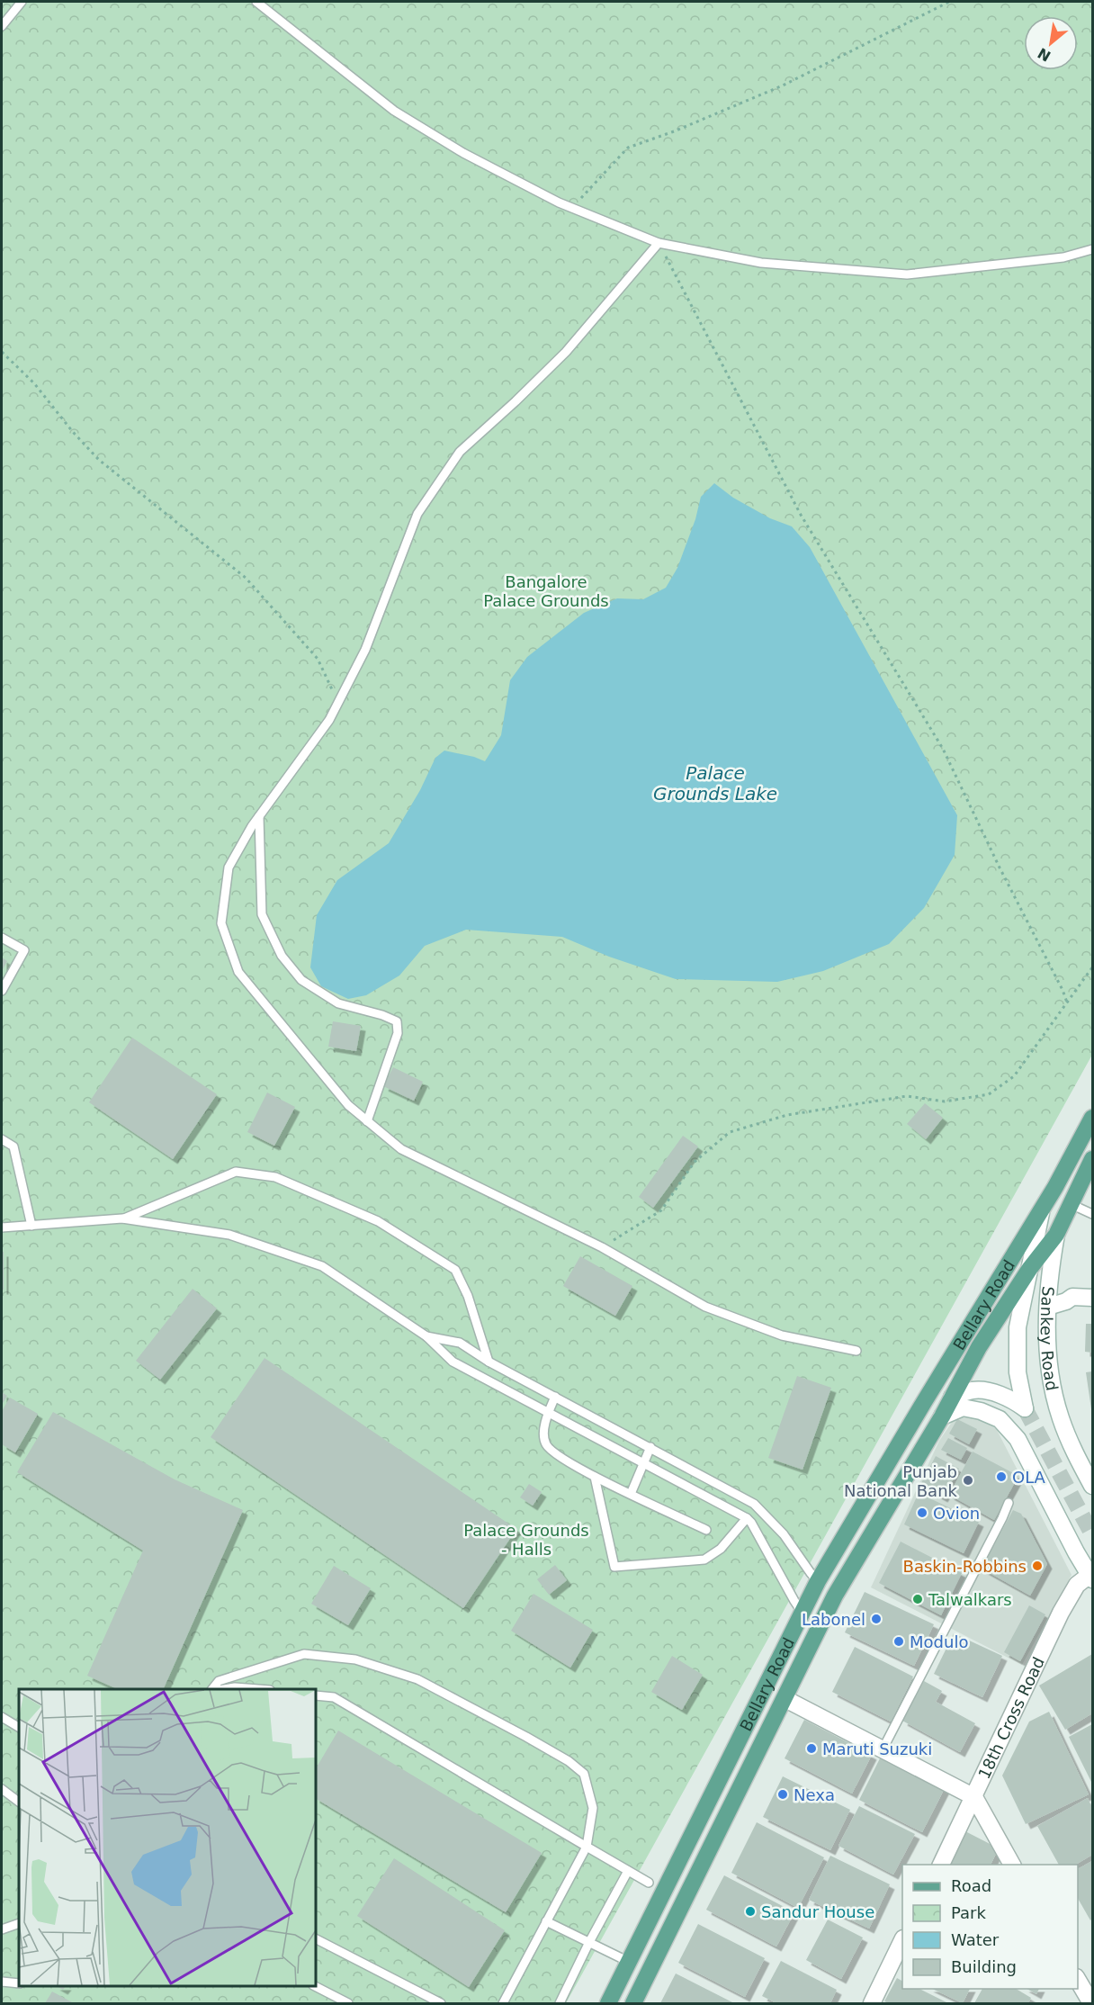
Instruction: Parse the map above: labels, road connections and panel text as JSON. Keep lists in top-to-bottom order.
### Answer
{
  "streets": {
    "main road": ["Bellary Road", "Sankey Road", "18th Cross Road"]
  },
  "crossings": [
    ["Bellary Road", "Sankey Road"]
  ],
  "water": ["Palace Grounds Lake"],
  "parks": ["Bangalore Palace Grounds", "Palace Grounds - Halls"],
  "places": [
    "OLA",
    "Punjab National Bank",
    "Ovion",
    "Baskin-Robbins",
    "Talwalkars",
    "Labonel",
    "Modulo",
    "Maruti Suzuki",
    "Nexa",
    "Sandur House"
  ],
  "legend": [
    "Road",
    "Park",
    "Water",
    "Building"
  ],
  "north": "bottom left"
}
